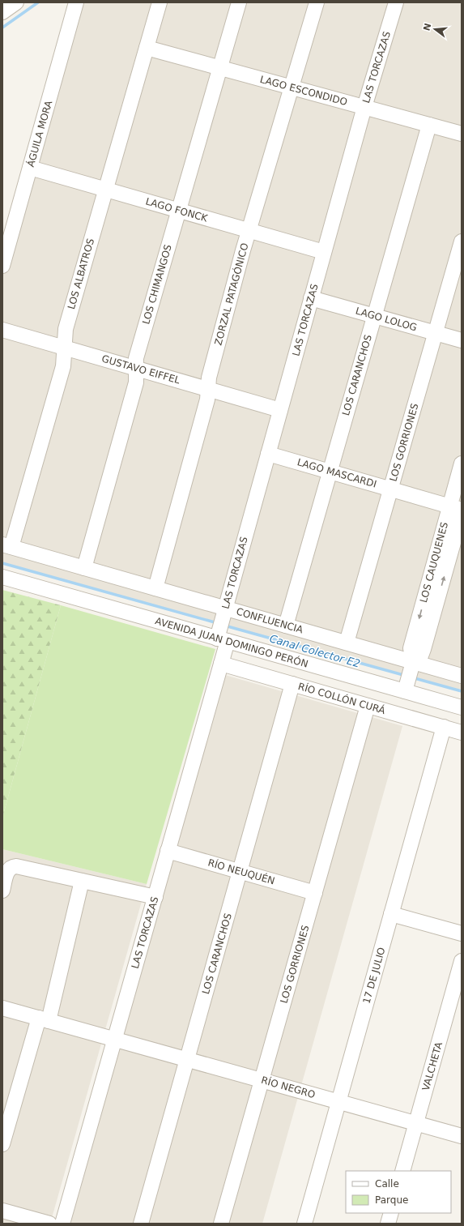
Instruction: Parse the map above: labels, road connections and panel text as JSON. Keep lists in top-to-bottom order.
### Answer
{
  "streets": {
    "street": [
      "LAS TORCAZAS",
      "LAGO ESCONDIDO",
      "ÁGUILA MORA",
      "LAGO FONCK",
      "LOS ALBATROS",
      "LOS CHIMANGOS",
      "ZORZAL PATAGÓNICO",
      "LAGO LOLOG",
      "GUSTAVO EIFFEL",
      "LOS CARANCHOS",
      "LOS GORRIONES",
      "LAGO MASCARDI",
      "LOS CAUQUENES",
      "CONFLUENCIA",
      "AVENIDA JUAN DOMINGO PERÓN",
      "RÍO COLLÓN CURÁ",
      "RÍO NEUQUÉN",
      "17 DE JULIO",
      "VALCHETA",
      "RÍO NEGRO"
    ]
  },
  "crossings": [
    ["LAS TORCAZAS", "LAGO ESCONDIDO"],
    ["LAS TORCAZAS", "LAGO FONCK"],
    ["LAS TORCAZAS", "LAGO LOLOG"],
    ["LAS TORCAZAS", "GUSTAVO EIFFEL"],
    ["LAS TORCAZAS", "LAGO MASCARDI"],
    ["LAS TORCAZAS", "CONFLUENCIA"],
    ["LAS TORCAZAS", "AVENIDA JUAN DOMINGO PERÓN"],
    ["LAS TORCAZAS", "RÍO COLLÓN CURÁ"],
    ["LAS TORCAZAS", "RÍO NEUQUÉN"],
    ["LAS TORCAZAS", "RÍO NEGRO"],
    ["LAGO ESCONDIDO", "LOS ALBATROS"],
    ["LAGO ESCONDIDO", "LOS CHIMANGOS"],
    ["LAGO ESCONDIDO", "ZORZAL PATAGÓNICO"],
    ["LAGO ESCONDIDO", "LOS CARANCHOS"],
    ["ÁGUILA MORA", "LAGO FONCK"],
    ["LAGO FONCK", "LOS ALBATROS"],
    ["LAGO FONCK", "LOS CHIMANGOS"],
    ["LAGO FONCK", "ZORZAL PATAGÓNICO"],
    ["LOS ALBATROS", "GUSTAVO EIFFEL"],
    ["LOS ALBATROS", "CONFLUENCIA"],
    ["LOS CHIMANGOS", "GUSTAVO EIFFEL"],
    ["LOS CHIMANGOS", "CONFLUENCIA"],
    ["ZORZAL PATAGÓNICO", "GUSTAVO EIFFEL"],
    ["ZORZAL PATAGÓNICO", "CONFLUENCIA"],
    ["LAGO LOLOG", "LOS CARANCHOS"],
    ["LAGO LOLOG", "LOS GORRIONES"],
    ["LOS CARANCHOS", "LAGO MASCARDI"],
    ["LOS CARANCHOS", "CONFLUENCIA"],
    ["LOS CARANCHOS", "RÍO COLLÓN CURÁ"],
    ["LOS CARANCHOS", "RÍO NEUQUÉN"],
    ["LOS CARANCHOS", "RÍO NEGRO"],
    ["LOS GORRIONES", "LAGO MASCARDI"],
    ["LOS GORRIONES", "CONFLUENCIA"],
    ["LOS GORRIONES", "RÍO COLLÓN CURÁ"],
    ["LOS GORRIONES", "RÍO NEUQUÉN"],
    ["LOS GORRIONES", "RÍO NEGRO"],
    ["LAGO MASCARDI", "LOS CAUQUENES"],
    ["LOS CAUQUENES", "CONFLUENCIA"],
    ["LOS CAUQUENES", "AVENIDA JUAN DOMINGO PERÓN"],
    ["RÍO COLLÓN CURÁ", "17 DE JULIO"],
    ["17 DE JULIO", "RÍO NEGRO"],
    ["VALCHETA", "RÍO NEGRO"]
  ],
  "water": ["Canal Colector E2"],
  "legend": ["Calle", "Parque"],
  "north": "left"
}
